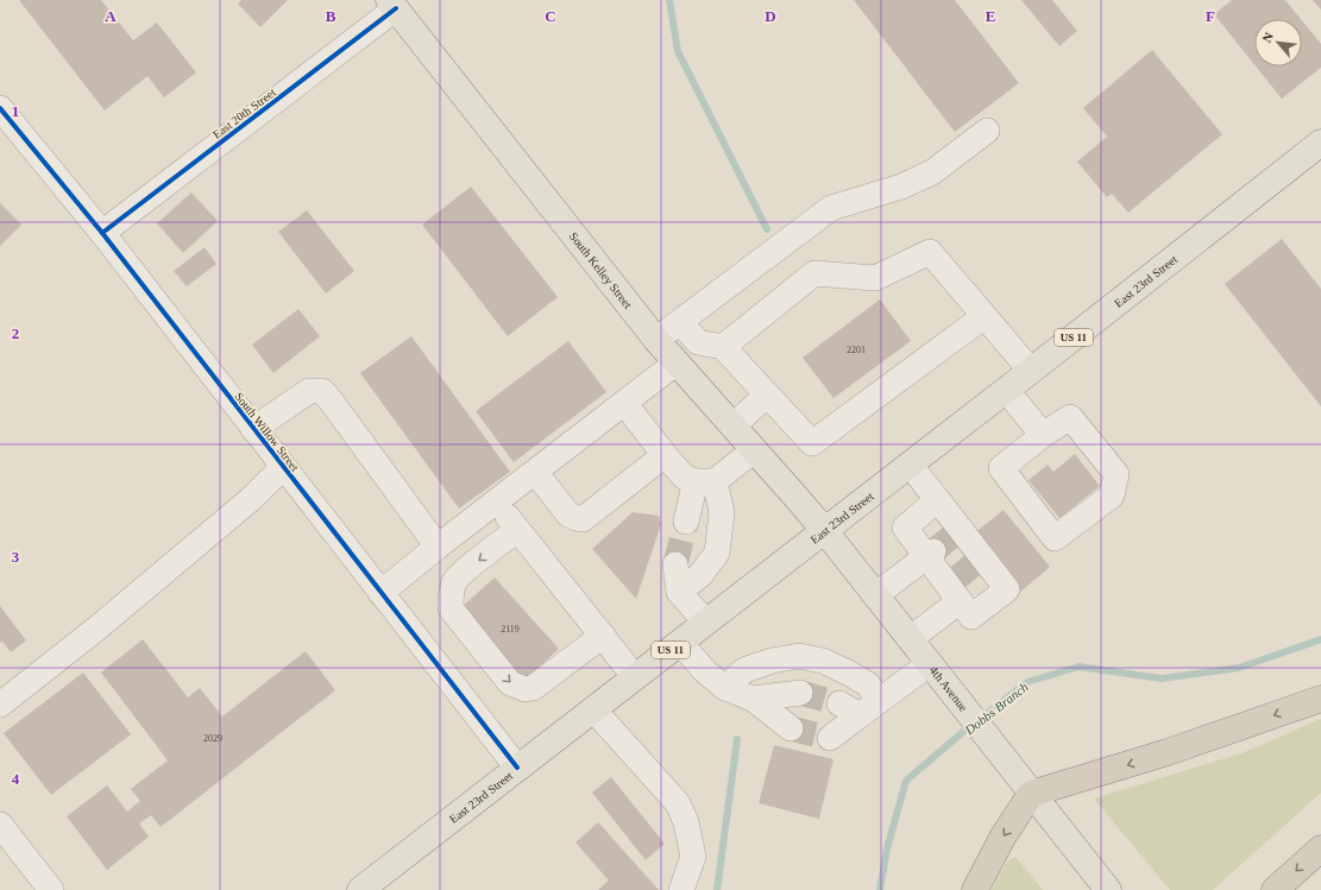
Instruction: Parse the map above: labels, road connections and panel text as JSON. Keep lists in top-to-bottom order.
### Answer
{
  "streets": {
    "main road": [
      "South Kelley Street",
      "East 23rd Street",
      "US 11",
      "4th Avenue"
    ],
    "street": ["East 20th Street", "South Willow Street"]
  },
  "crossings": [
    ["East 20th Street", "South Kelley Street"],
    ["East 20th Street", "South Willow Street"],
    ["South Kelley Street", "East 23rd Street"],
    ["South Kelley Street", "4th Avenue"],
    ["East 23rd Street", "South Willow Street"],
    ["East 23rd Street", "4th Avenue"]
  ],
  "water": ["Dobbs Branch"],
  "house_numbers": ["2201", "2119", "2029"],
  "north": "top left",
  "grid": {
    "columns": [
      "A",
      "B",
      "C",
      "D",
      "E",
      "F"
    ],
    "rows": [
      "1",
      "2",
      "3",
      "4"
    ]
  }
}
